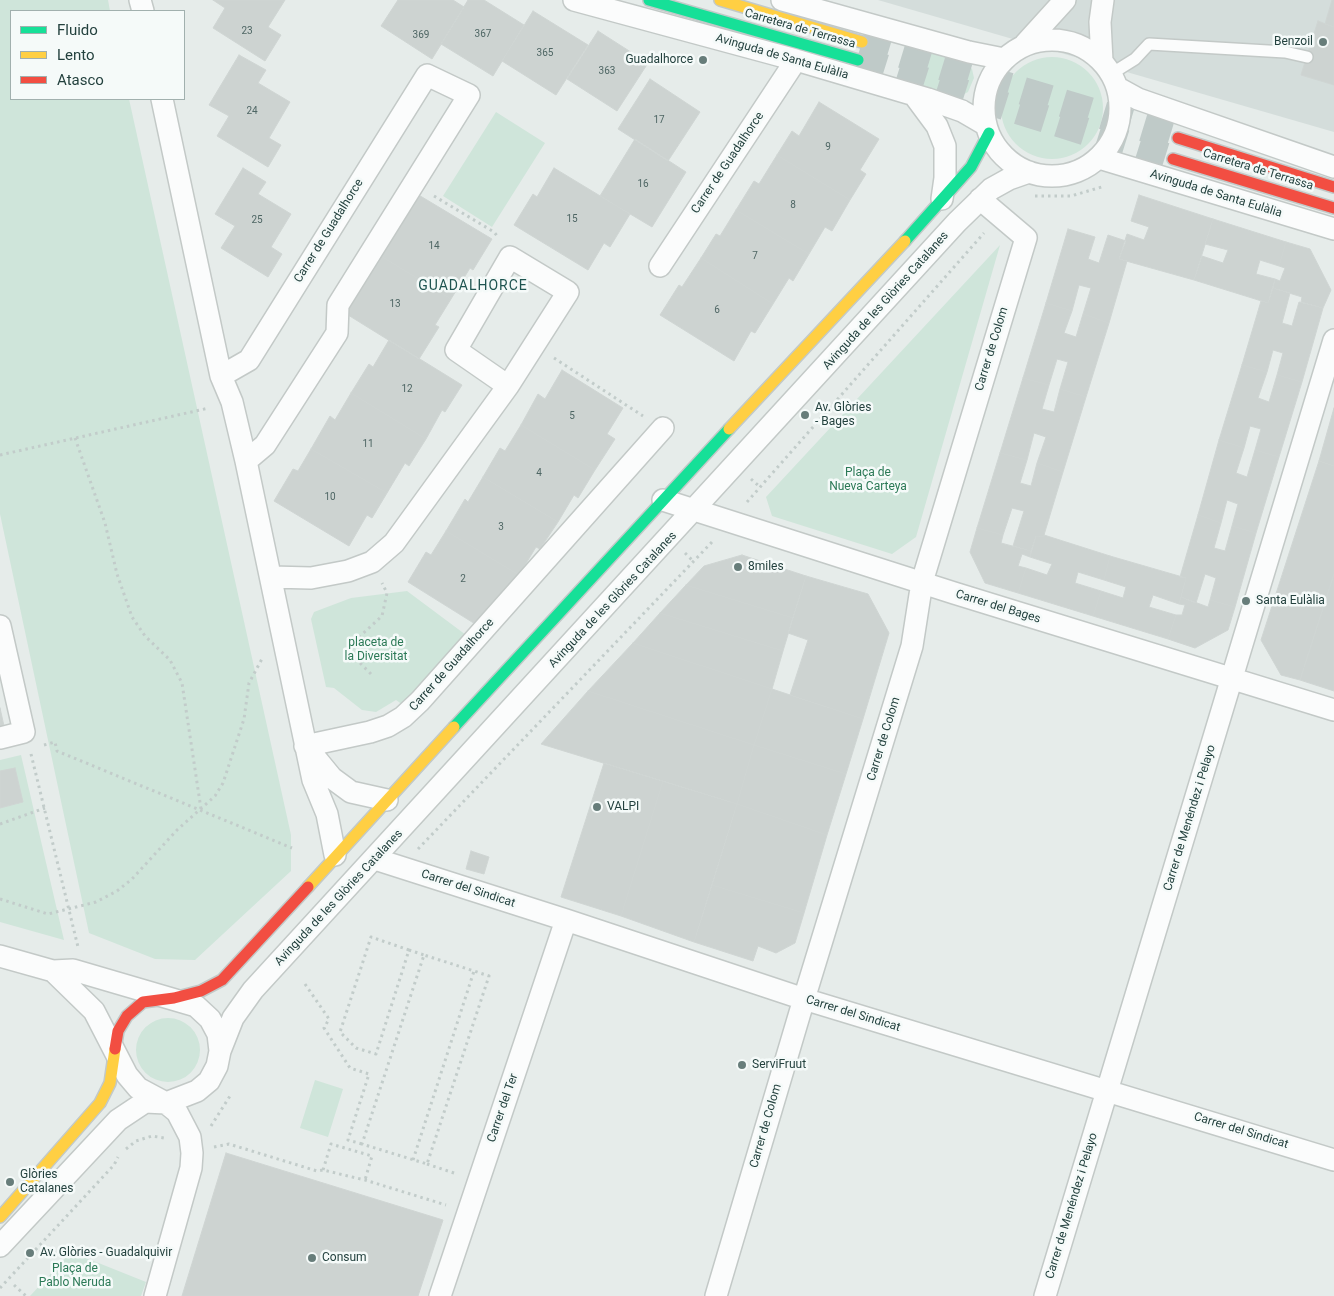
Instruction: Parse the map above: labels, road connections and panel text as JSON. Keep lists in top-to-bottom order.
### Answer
{
  "streets": {
    "street": [
      "Carretera de Terrassa",
      "Avinguda de Santa Eulàlia",
      "Carrer de Guadalhorce",
      "Avinguda de les Glòries Catalanes",
      "Carrer de Colom",
      "Carrer del Bages",
      "Carrer de Menéndez i Pelayo",
      "Carrer del Sindicat",
      "Carrer del Ter"
    ]
  },
  "crossings": [
    ["Avinguda de Santa Eulàlia", "Carrer de Guadalhorce"],
    ["Avinguda de Santa Eulàlia", "Avinguda de les Glòries Catalanes"],
    ["Avinguda de les Glòries Catalanes", "Carrer de Colom"],
    ["Avinguda de les Glòries Catalanes", "Carrer del Bages"],
    ["Avinguda de les Glòries Catalanes", "Carrer del Sindicat"],
    ["Carrer de Colom", "Carrer del Bages"],
    ["Carrer de Colom", "Carrer del Sindicat"],
    ["Carrer del Bages", "Carrer de Menéndez i Pelayo"],
    ["Carrer de Menéndez i Pelayo", "Carrer del Sindicat"],
    ["Carrer del Sindicat", "Carrer del Ter"]
  ],
  "districts": ["GUADALHORCE"],
  "parks": ["Plaça de Nueva Carteya", "placeta de la Diversitat", "Plaça de Pablo Neruda"],
  "places": [
    "Benzoil",
    "Guadalhorce",
    "Av. Glòries - Bages",
    "8miles",
    "Santa Eulàlia",
    "VALPI",
    "ServiFruut",
    "Glòries Catalanes",
    "Av. Glòries - Guadalquivir",
    "Consum"
  ],
  "house_numbers": [
    "23",
    "367",
    "369",
    "365",
    "363",
    "24",
    "17",
    "9",
    "16",
    "8",
    "15",
    "25",
    "14",
    "7",
    "13",
    "6",
    "12",
    "5",
    "11",
    "4",
    "10",
    "3",
    "2"
  ],
  "legend": ["Fluido", "Lento", "Atasco"]
}
